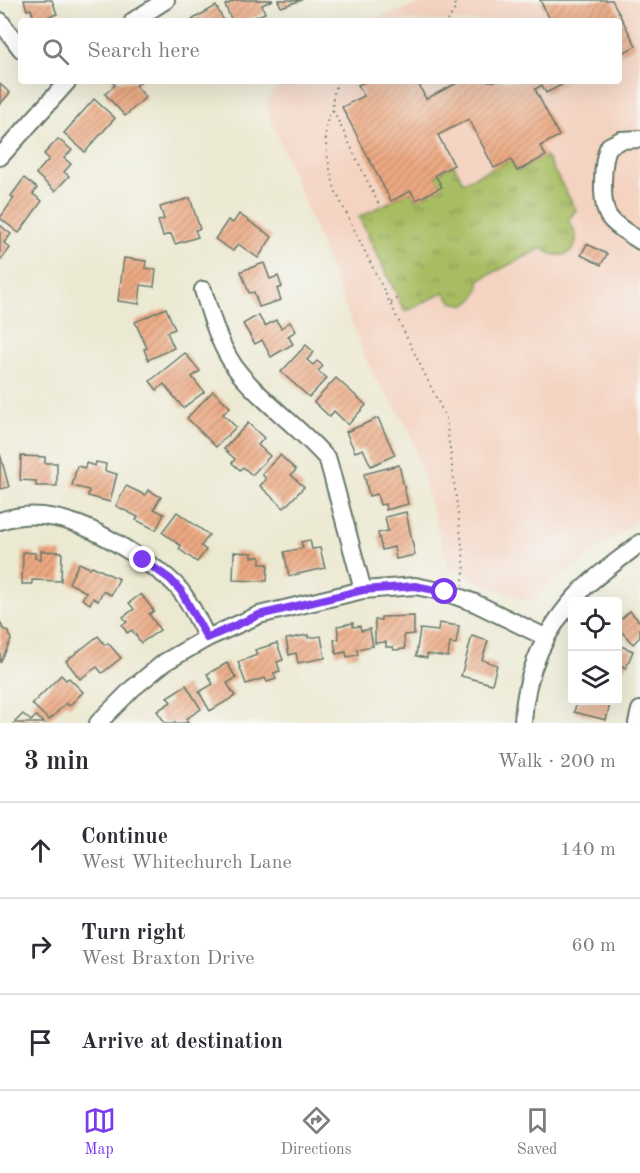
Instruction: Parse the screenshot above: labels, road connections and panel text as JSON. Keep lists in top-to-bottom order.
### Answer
{
  "page": {
    "search": "Search here",
    "heading": ["3 min", "Walk · 200 m"],
    "list": [
      ["Continue", "West Whitechurch Lane", "140 m"],
      ["Turn right", "West Braxton Drive", "60 m"],
      "Arrive at destination"
    ],
    "nav": ["Map", "Directions", "Saved"]
  }
}
